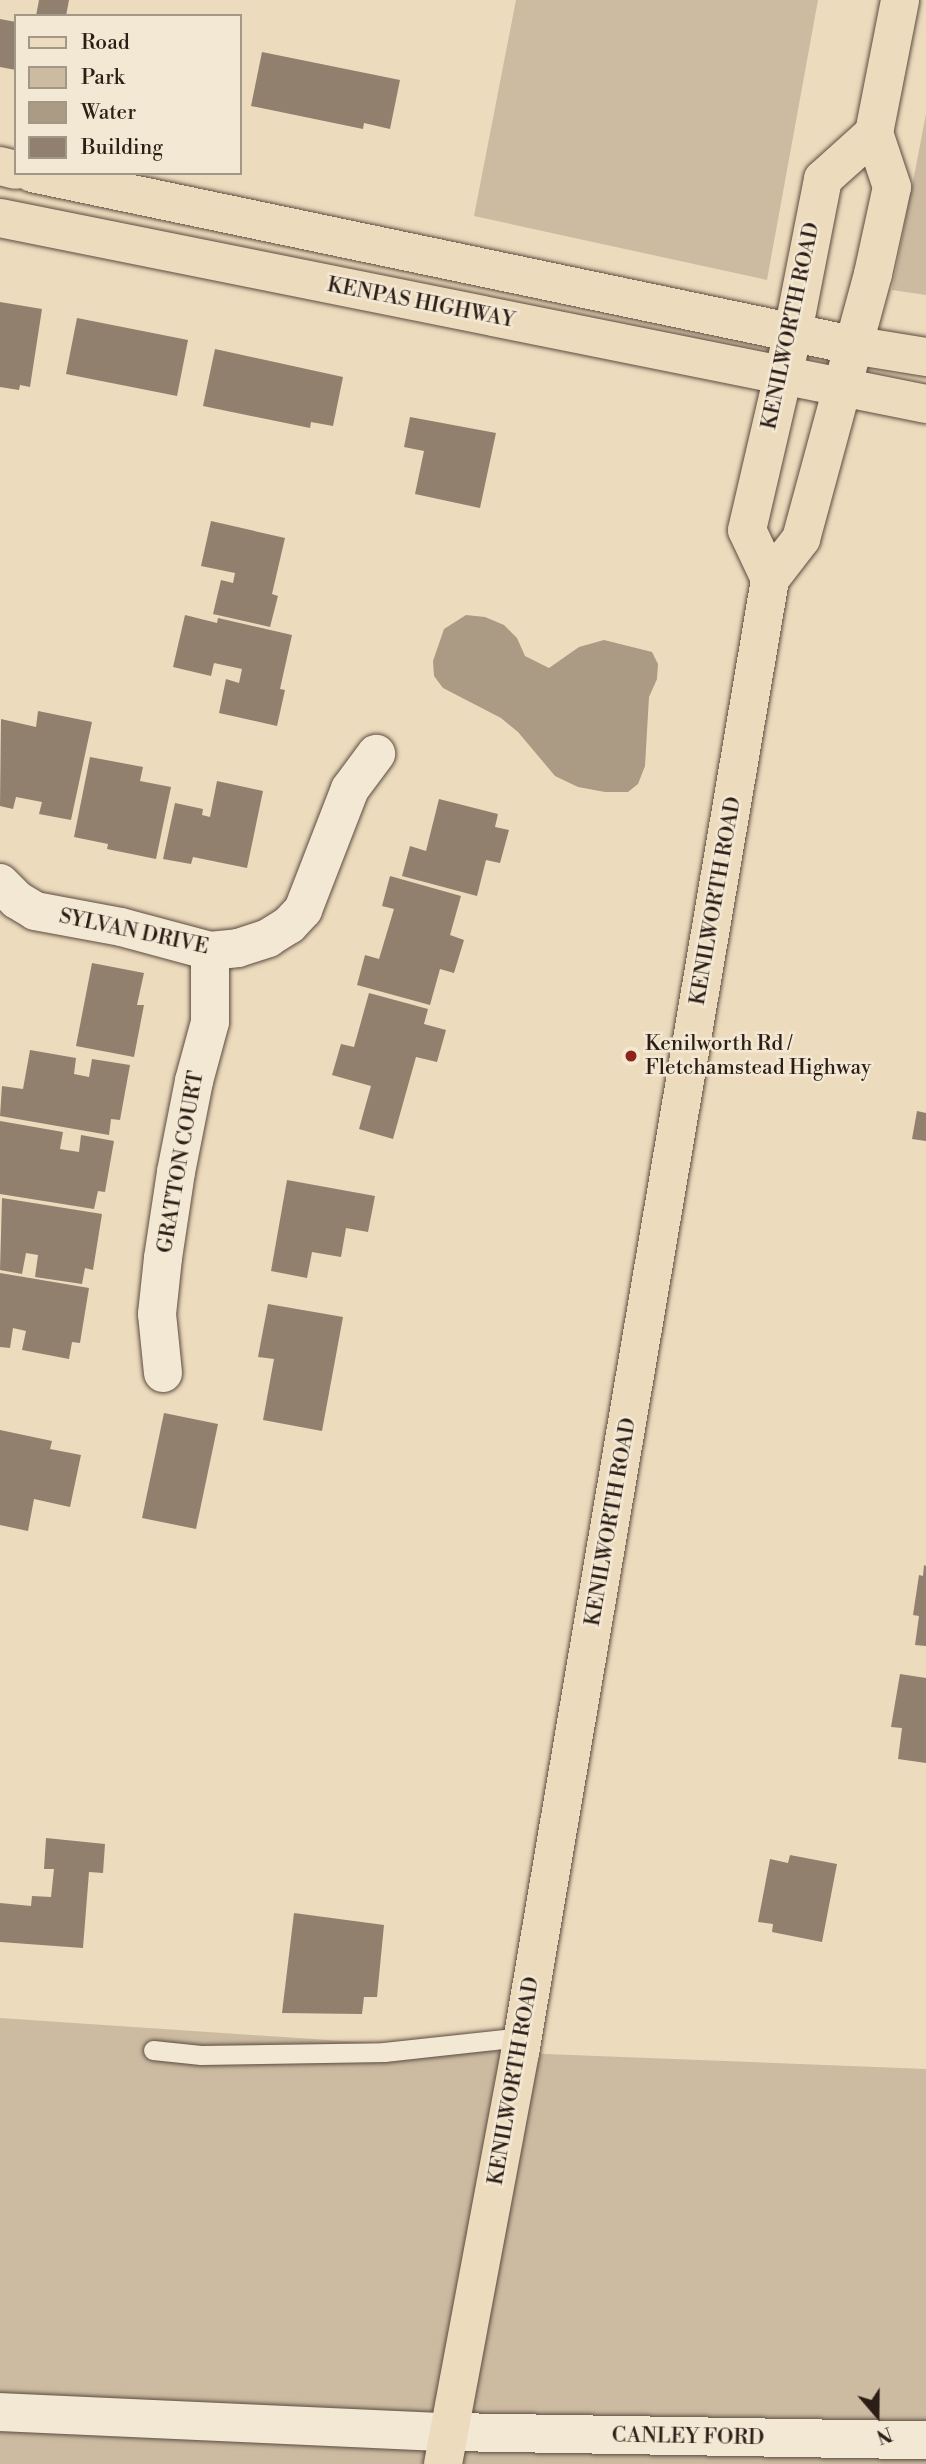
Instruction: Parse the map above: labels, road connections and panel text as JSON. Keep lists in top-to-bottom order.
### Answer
{
  "streets": {
    "main road": ["KENPAS HIGHWAY", "KENILWORTH ROAD"],
    "street": ["SYLVAN DRIVE", "GRATTON COURT", "CANLEY FORD"]
  },
  "crossings": [
    ["KENPAS HIGHWAY", "KENILWORTH ROAD"],
    ["KENILWORTH ROAD", "CANLEY FORD"],
    ["SYLVAN DRIVE", "GRATTON COURT"]
  ],
  "places": ["Kenilworth Rd / Fletchamstead Highway"],
  "legend": [
    "Road",
    "Park",
    "Water",
    "Building"
  ],
  "north": "bottom"
}
